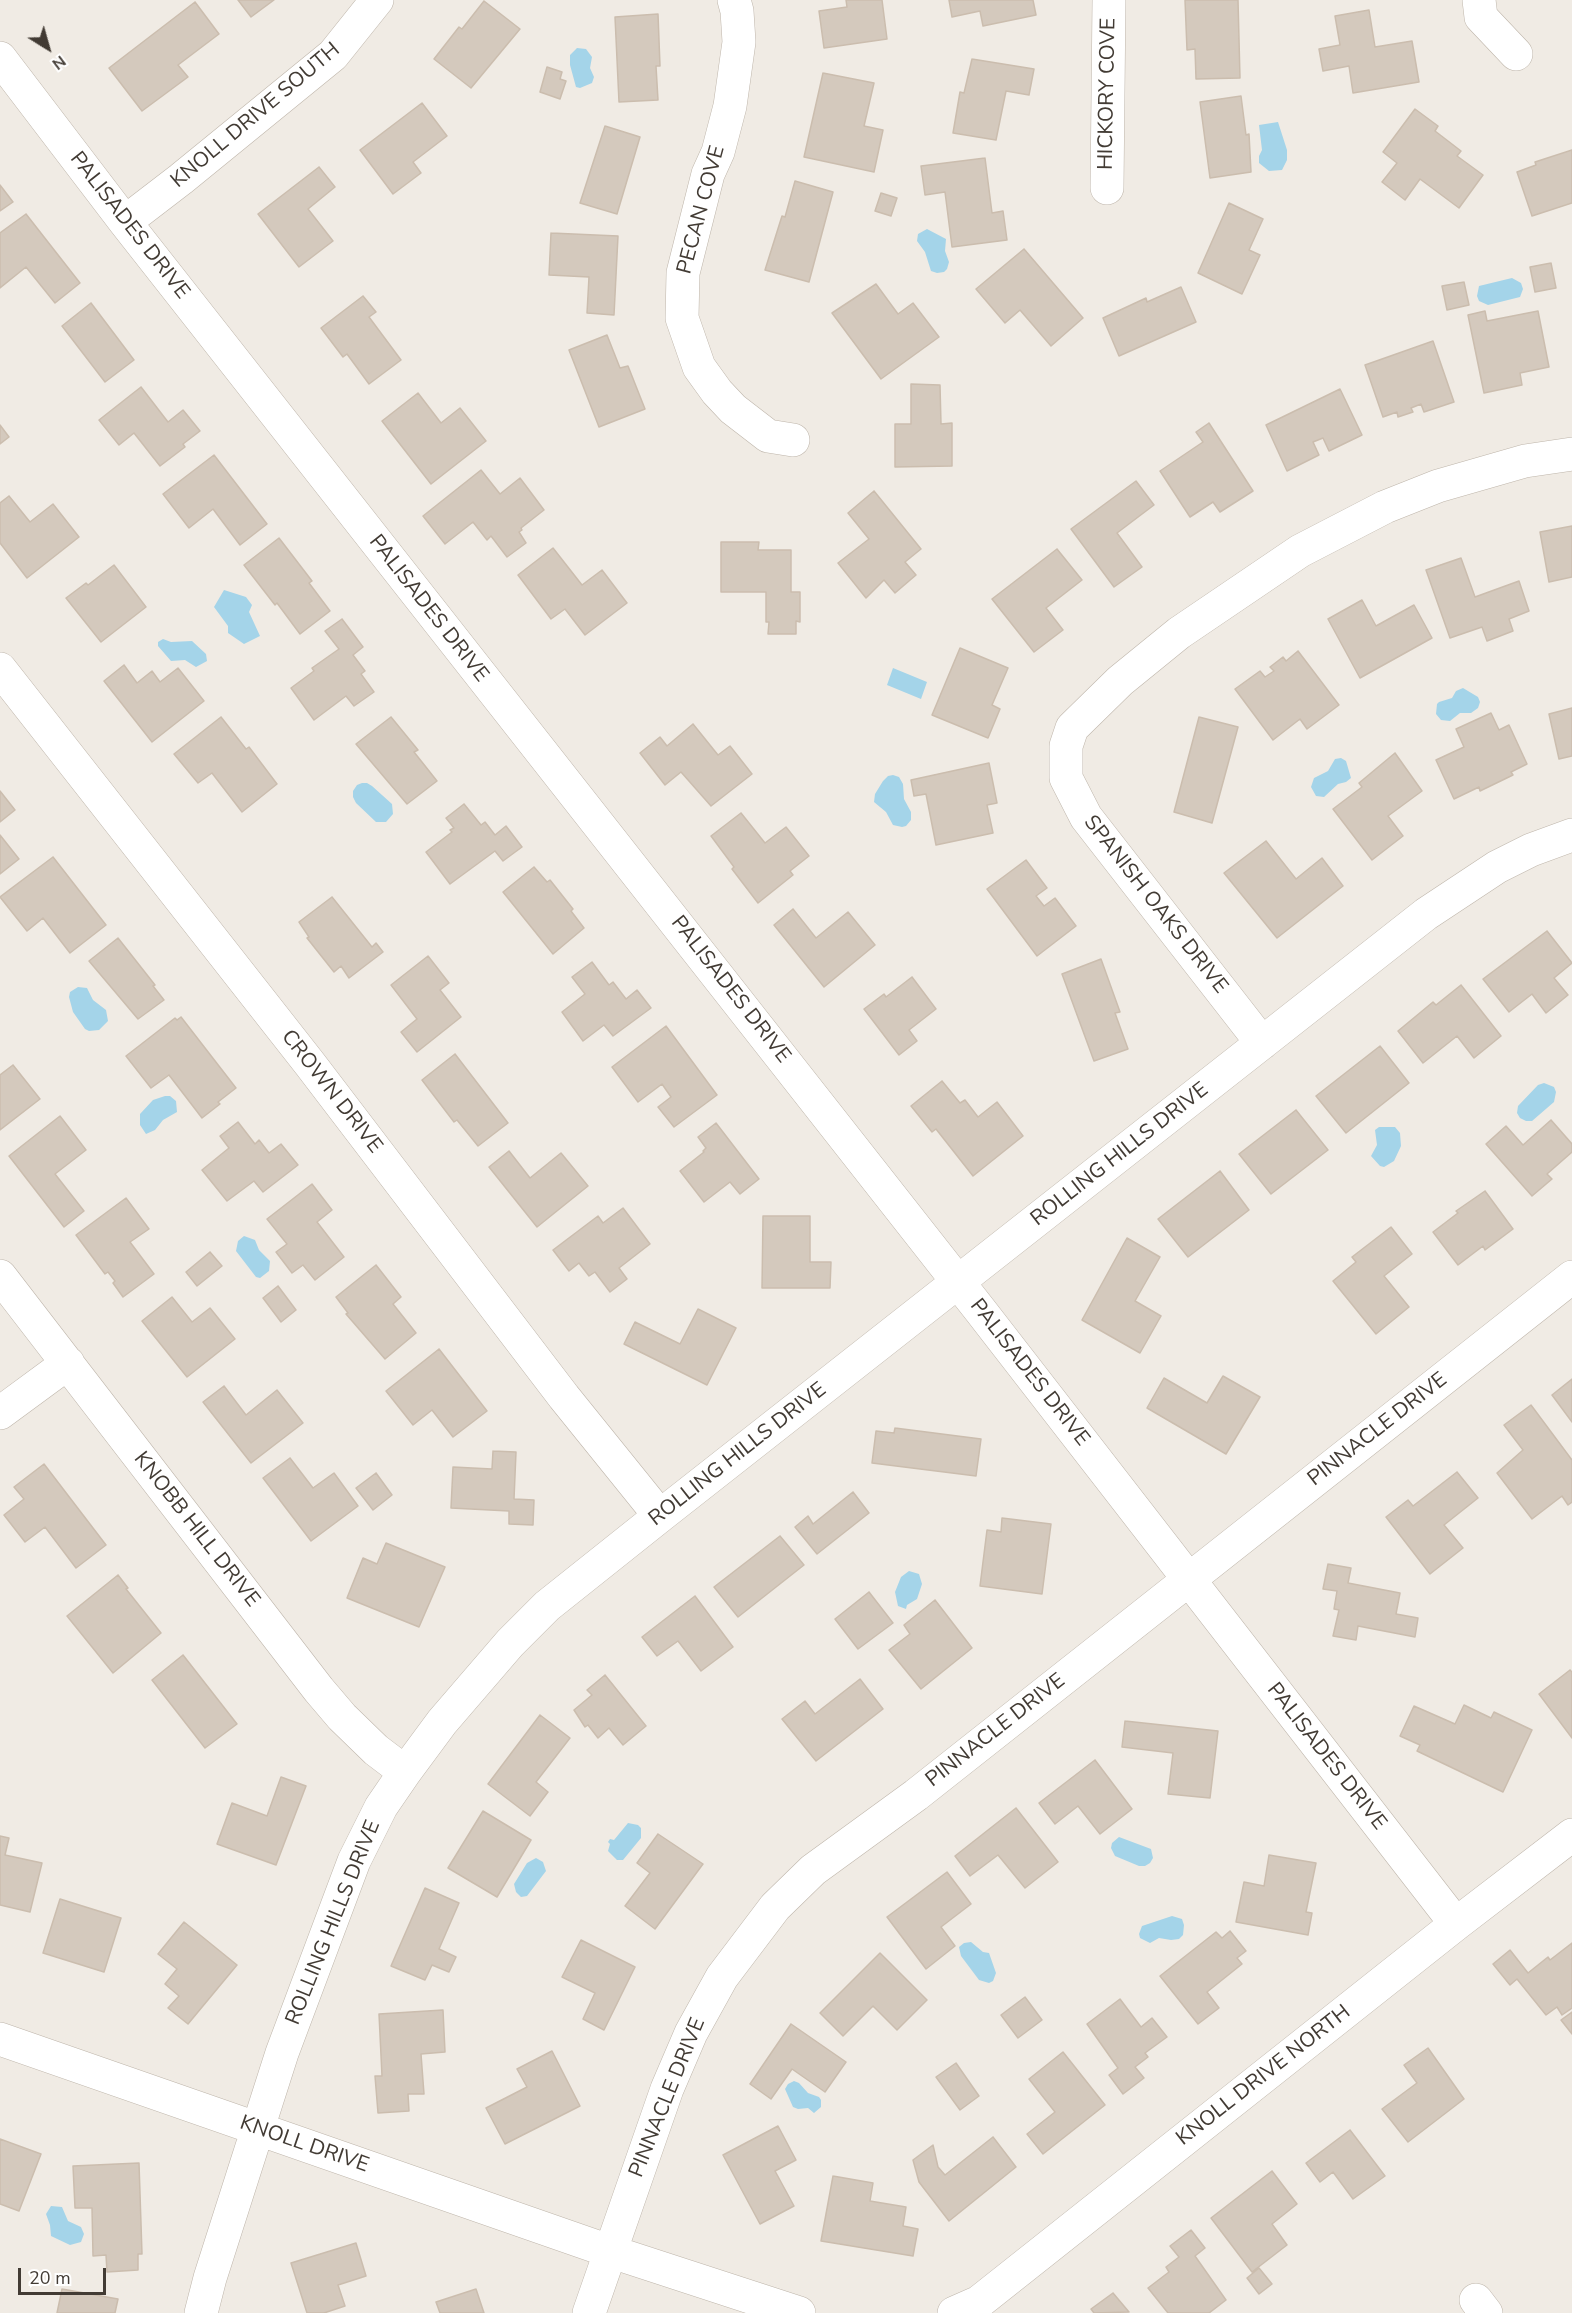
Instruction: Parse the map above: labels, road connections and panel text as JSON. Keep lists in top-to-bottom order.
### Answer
{
  "streets": {
    "street": [
      "HICKORY COVE",
      "KNOLL DRIVE SOUTH",
      "PECAN COVE",
      "PALISADES DRIVE",
      "SPANISH OAKS DRIVE",
      "CROWN DRIVE",
      "ROLLING HILLS DRIVE",
      "PINNACLE DRIVE",
      "KNOBB HILL DRIVE",
      "KNOLL DRIVE NORTH",
      "KNOLL DRIVE"
    ]
  },
  "crossings": [
    ["KNOLL DRIVE SOUTH", "PALISADES DRIVE"],
    ["PALISADES DRIVE", "ROLLING HILLS DRIVE"],
    ["PALISADES DRIVE", "PINNACLE DRIVE"],
    ["PALISADES DRIVE", "KNOLL DRIVE NORTH"],
    ["SPANISH OAKS DRIVE", "ROLLING HILLS DRIVE"],
    ["CROWN DRIVE", "ROLLING HILLS DRIVE"],
    ["ROLLING HILLS DRIVE", "KNOBB HILL DRIVE"],
    ["ROLLING HILLS DRIVE", "KNOLL DRIVE"],
    ["PINNACLE DRIVE", "KNOLL DRIVE"]
  ],
  "scale_bar": "20 m",
  "north": "bottom right"
}
